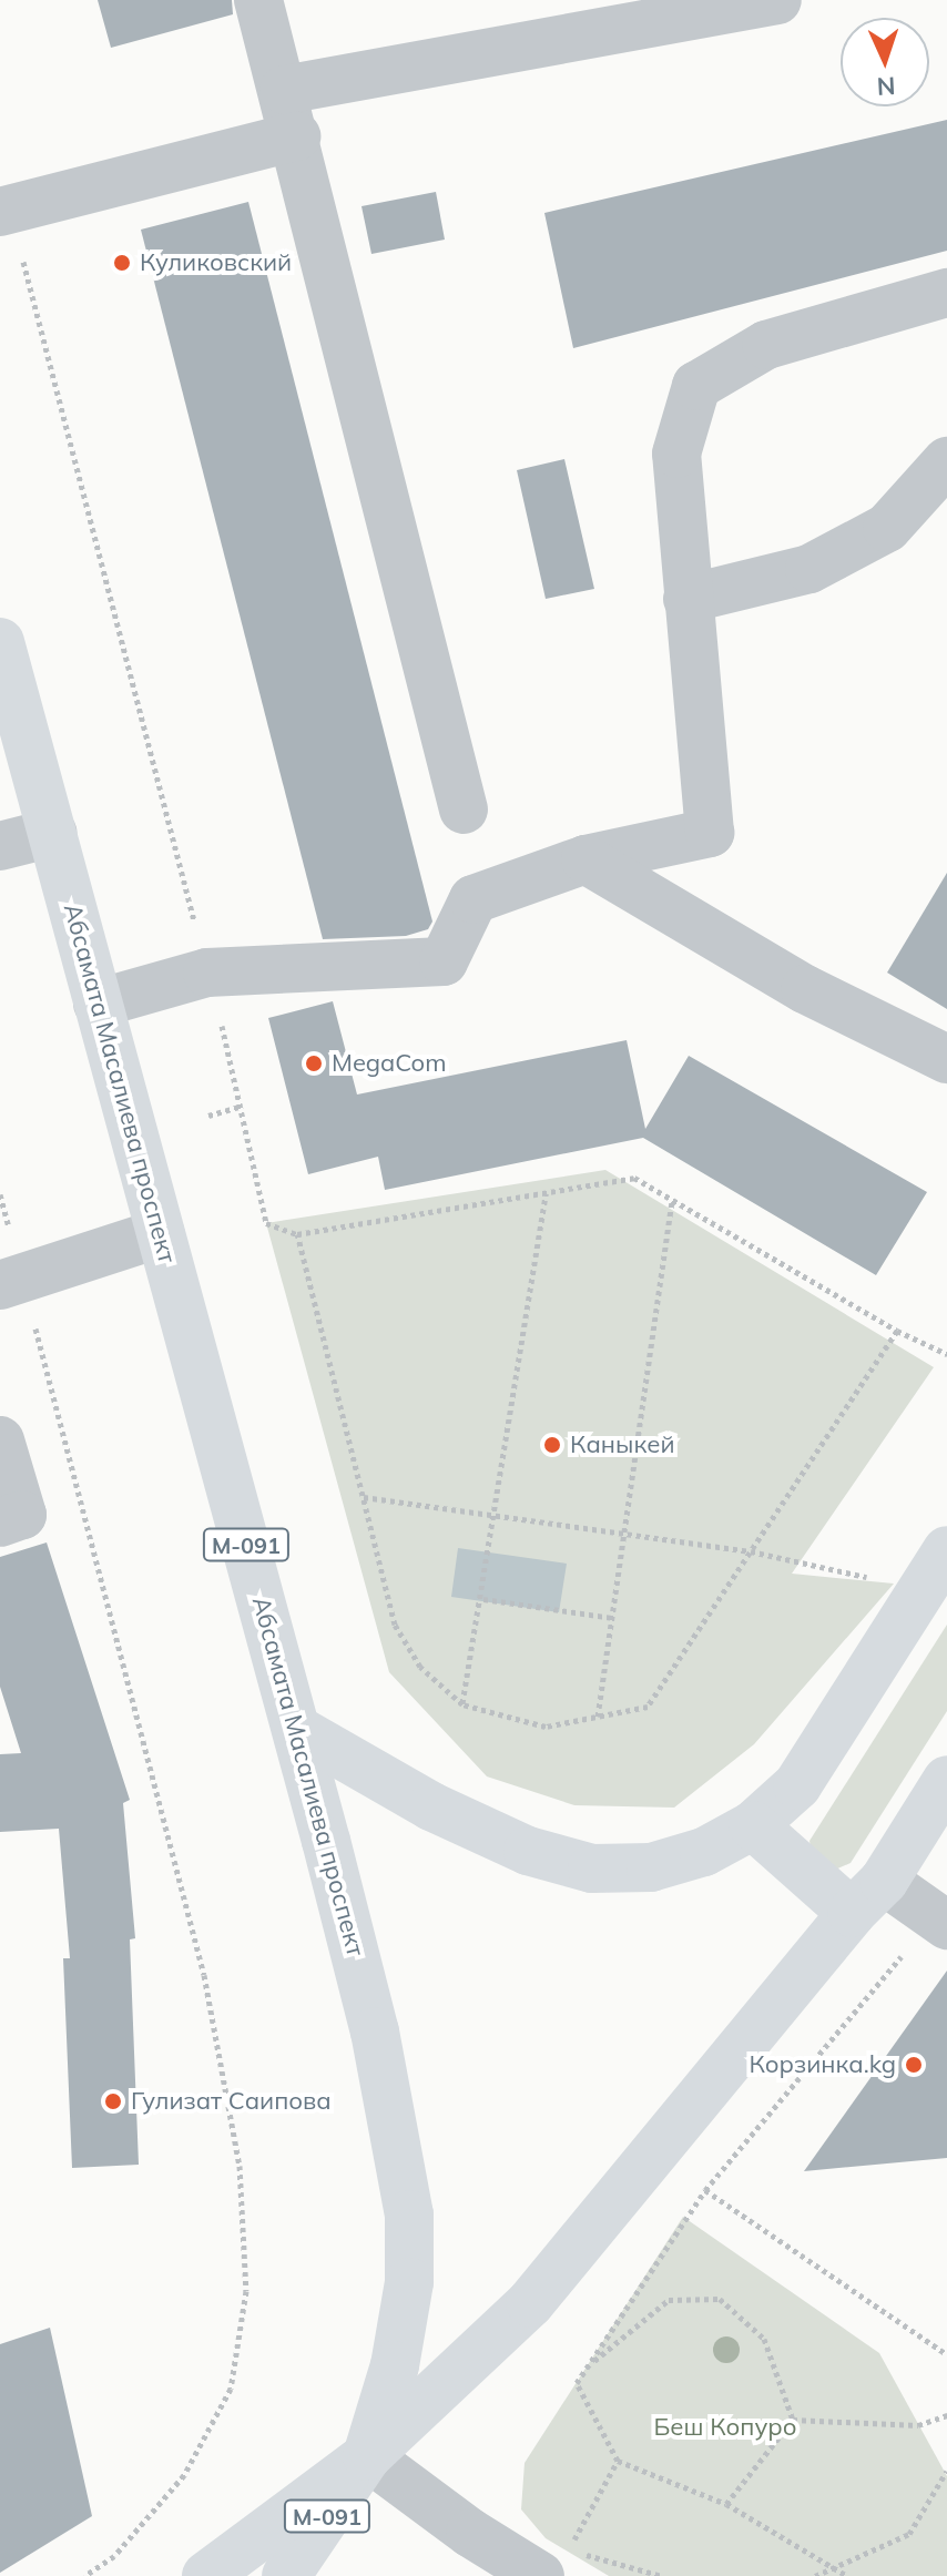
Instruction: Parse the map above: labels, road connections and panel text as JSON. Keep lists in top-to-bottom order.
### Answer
{
  "streets": {
    "main road": ["Абсамата Масалиева проспект", "М-091"]
  },
  "crossings": [
    ["Абсамата Масалиева проспект", "М-091"]
  ],
  "parks": ["Беш Копуро"],
  "places": [
    "Куликовский",
    "MegaCom",
    "Каныкей",
    "Корзинка.kg",
    "Гулизат Саипова"
  ],
  "north": "bottom"
}
